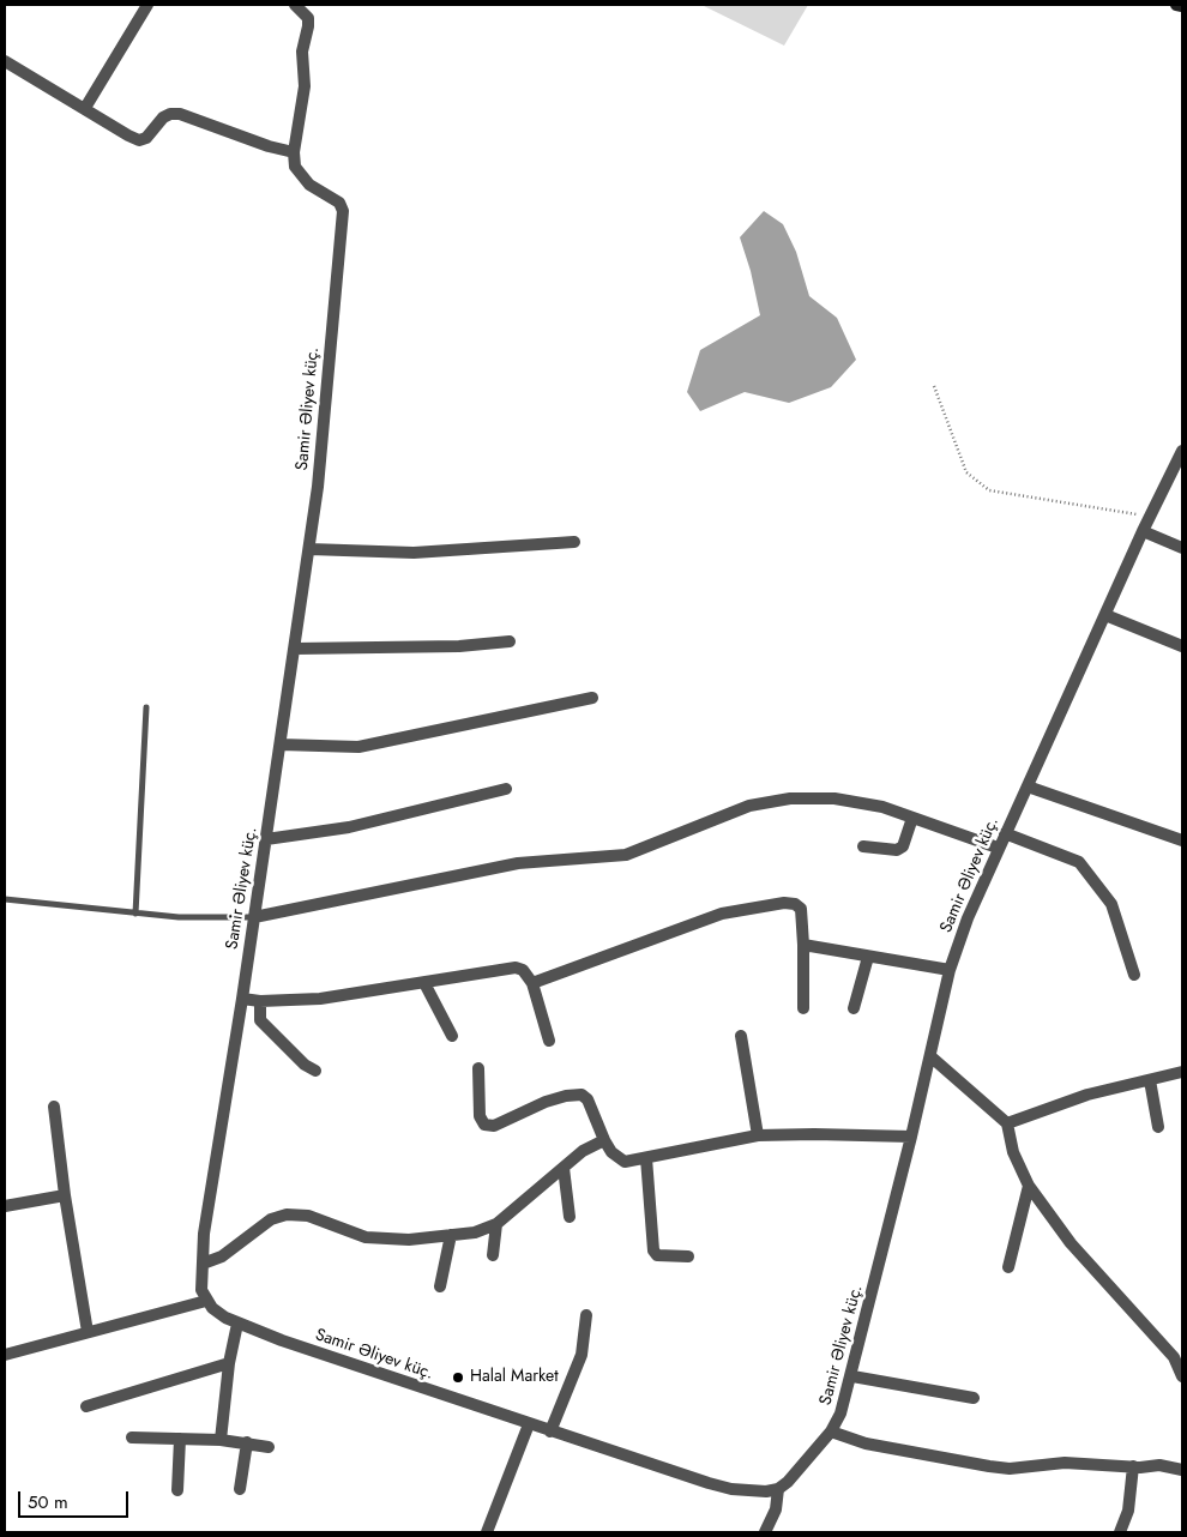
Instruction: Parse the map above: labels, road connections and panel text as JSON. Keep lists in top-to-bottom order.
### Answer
{
  "streets": {
    "street": ["Samir Əliyev küç."]
  },
  "places": ["Halal Market"],
  "scale_bar": "50 m"
}
